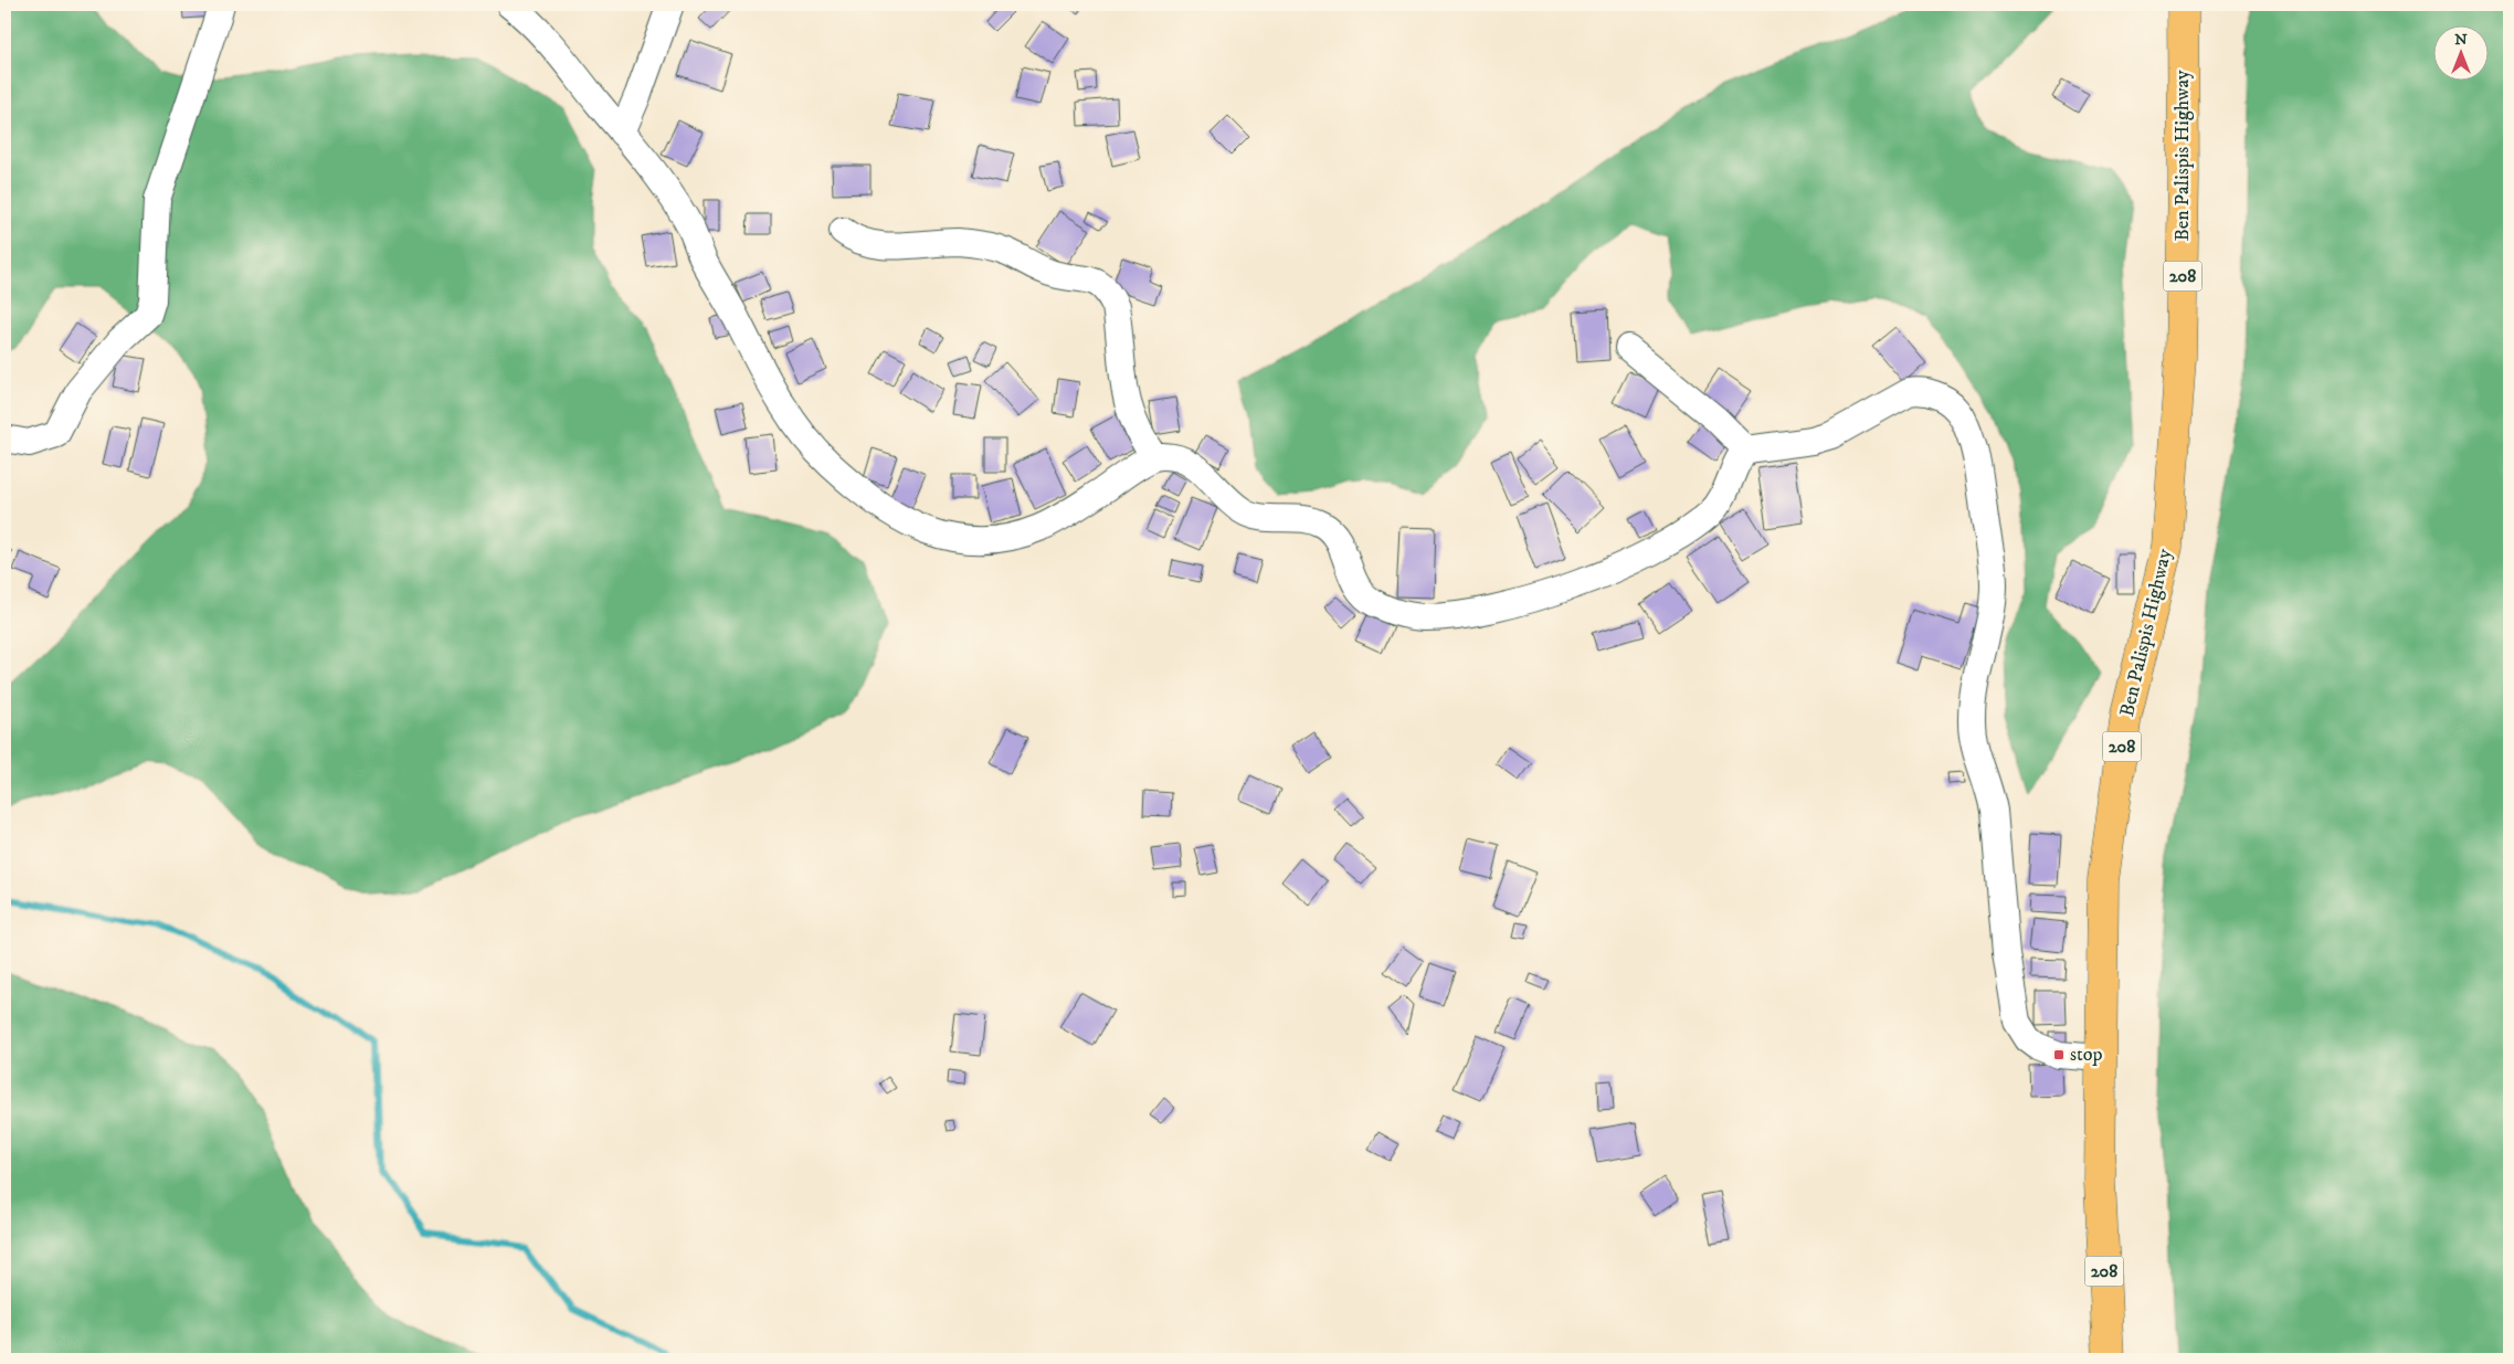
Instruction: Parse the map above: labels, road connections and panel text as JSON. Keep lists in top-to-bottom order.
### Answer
{
  "streets": {
    "main road": ["Ben Palispis Highway", "208"]
  },
  "places": {
    "transit": ["stop"]
  },
  "north": "top"
}
